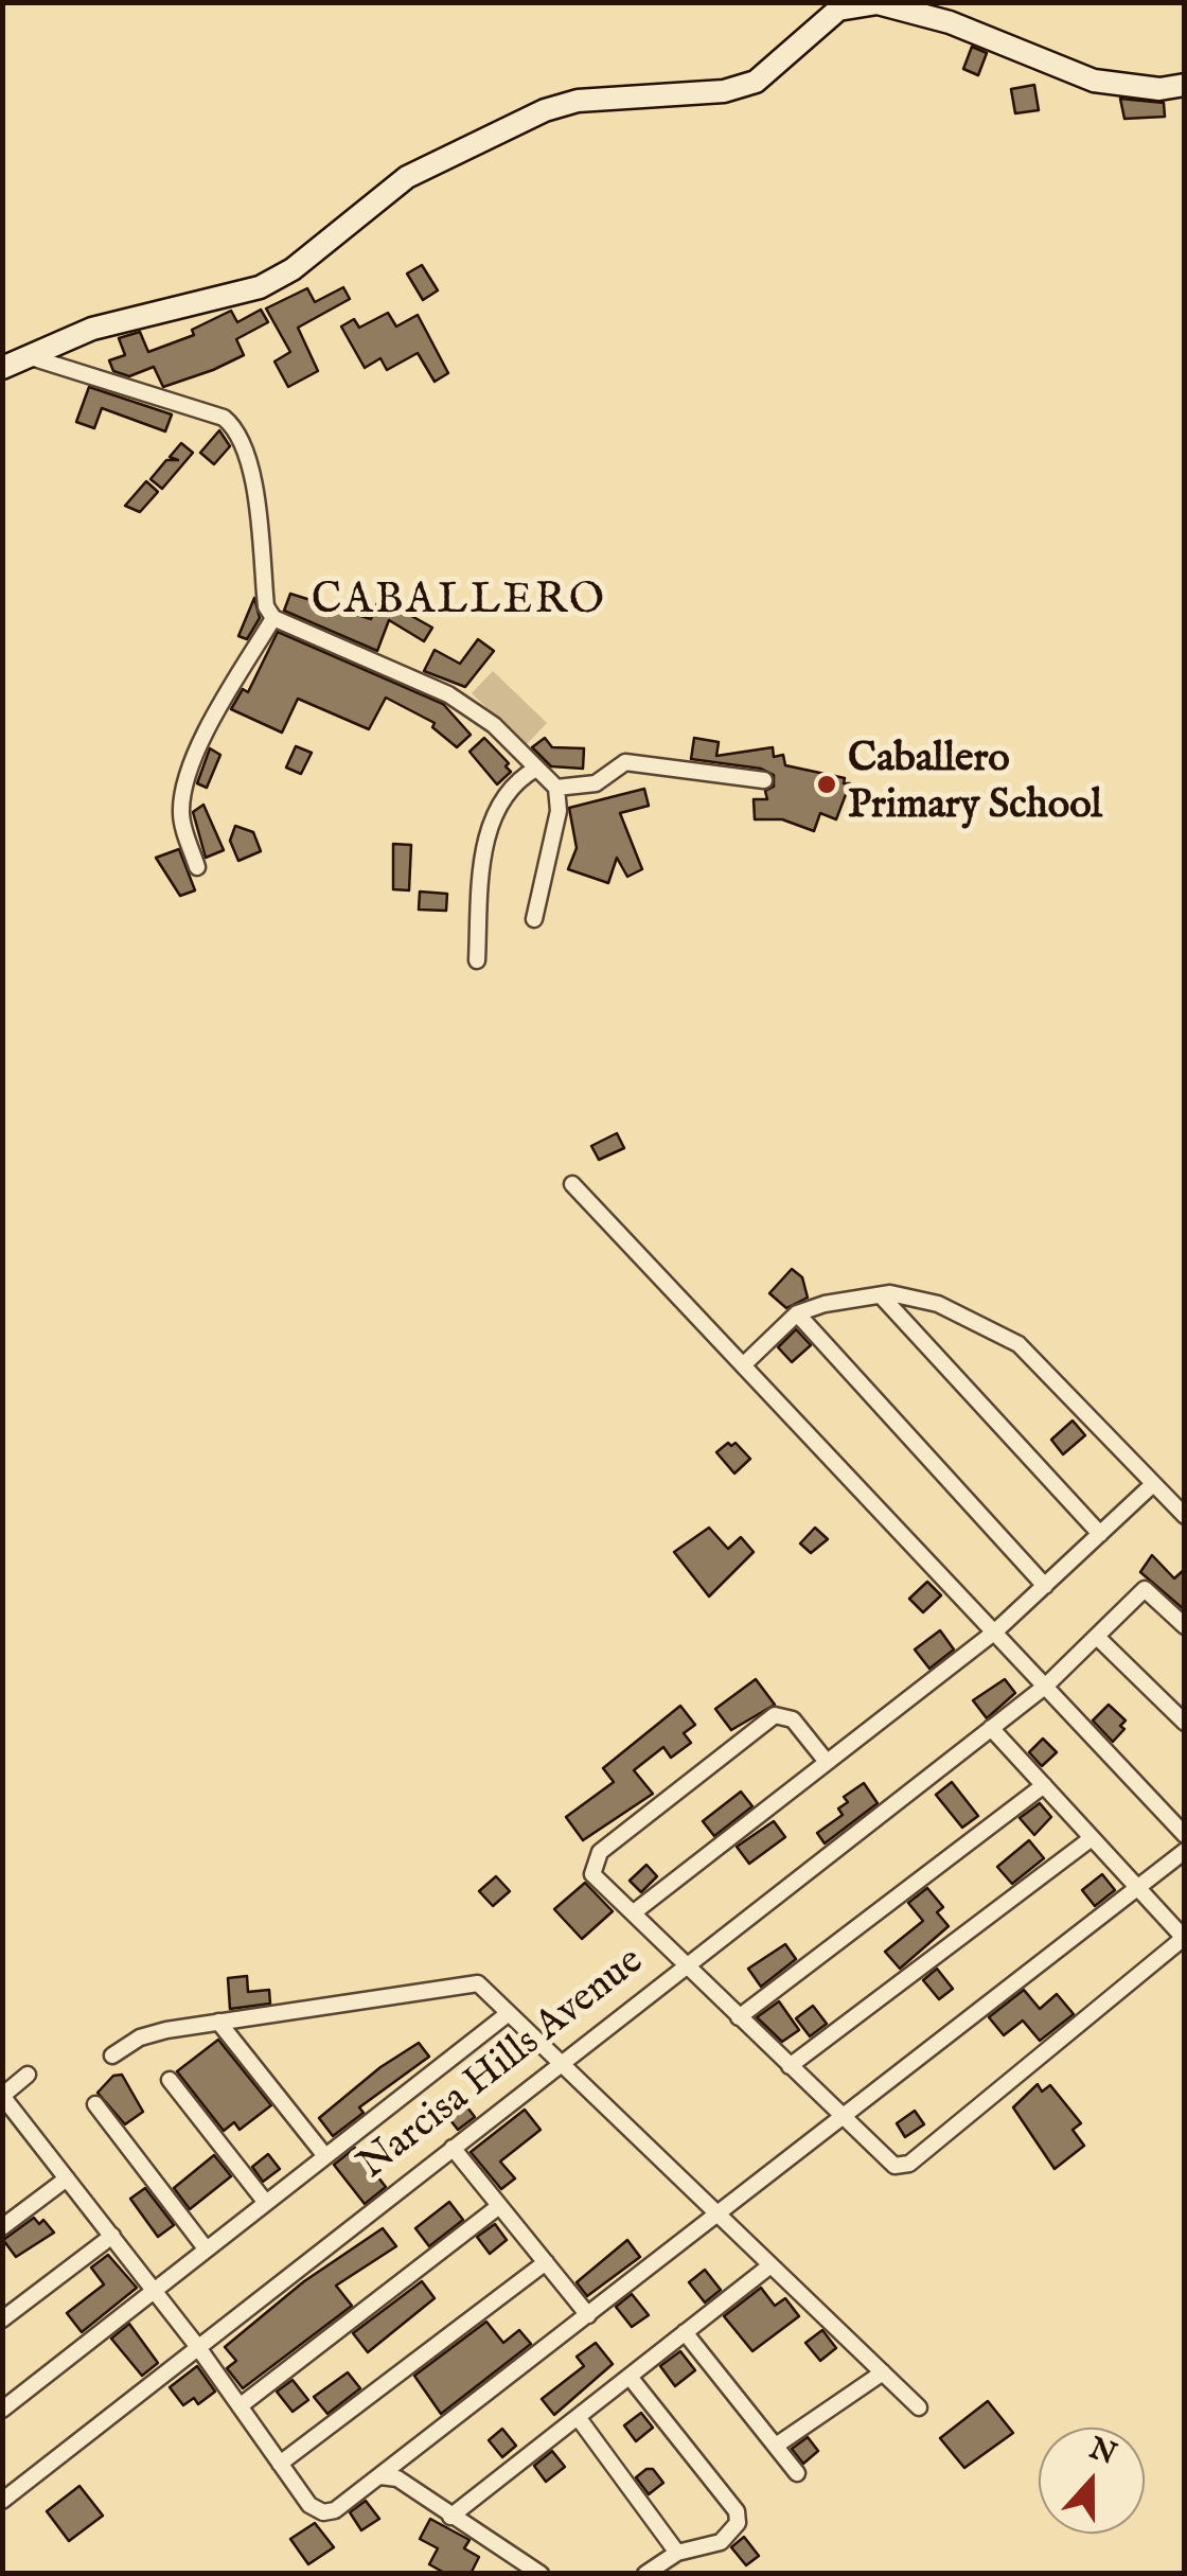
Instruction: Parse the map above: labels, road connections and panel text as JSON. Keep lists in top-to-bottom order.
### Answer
{
  "streets": {
    "street": ["Narcisa Hills Avenue"]
  },
  "districts": ["CABALLERO"],
  "places": ["Caballero Primary School"],
  "north": "top"
}
